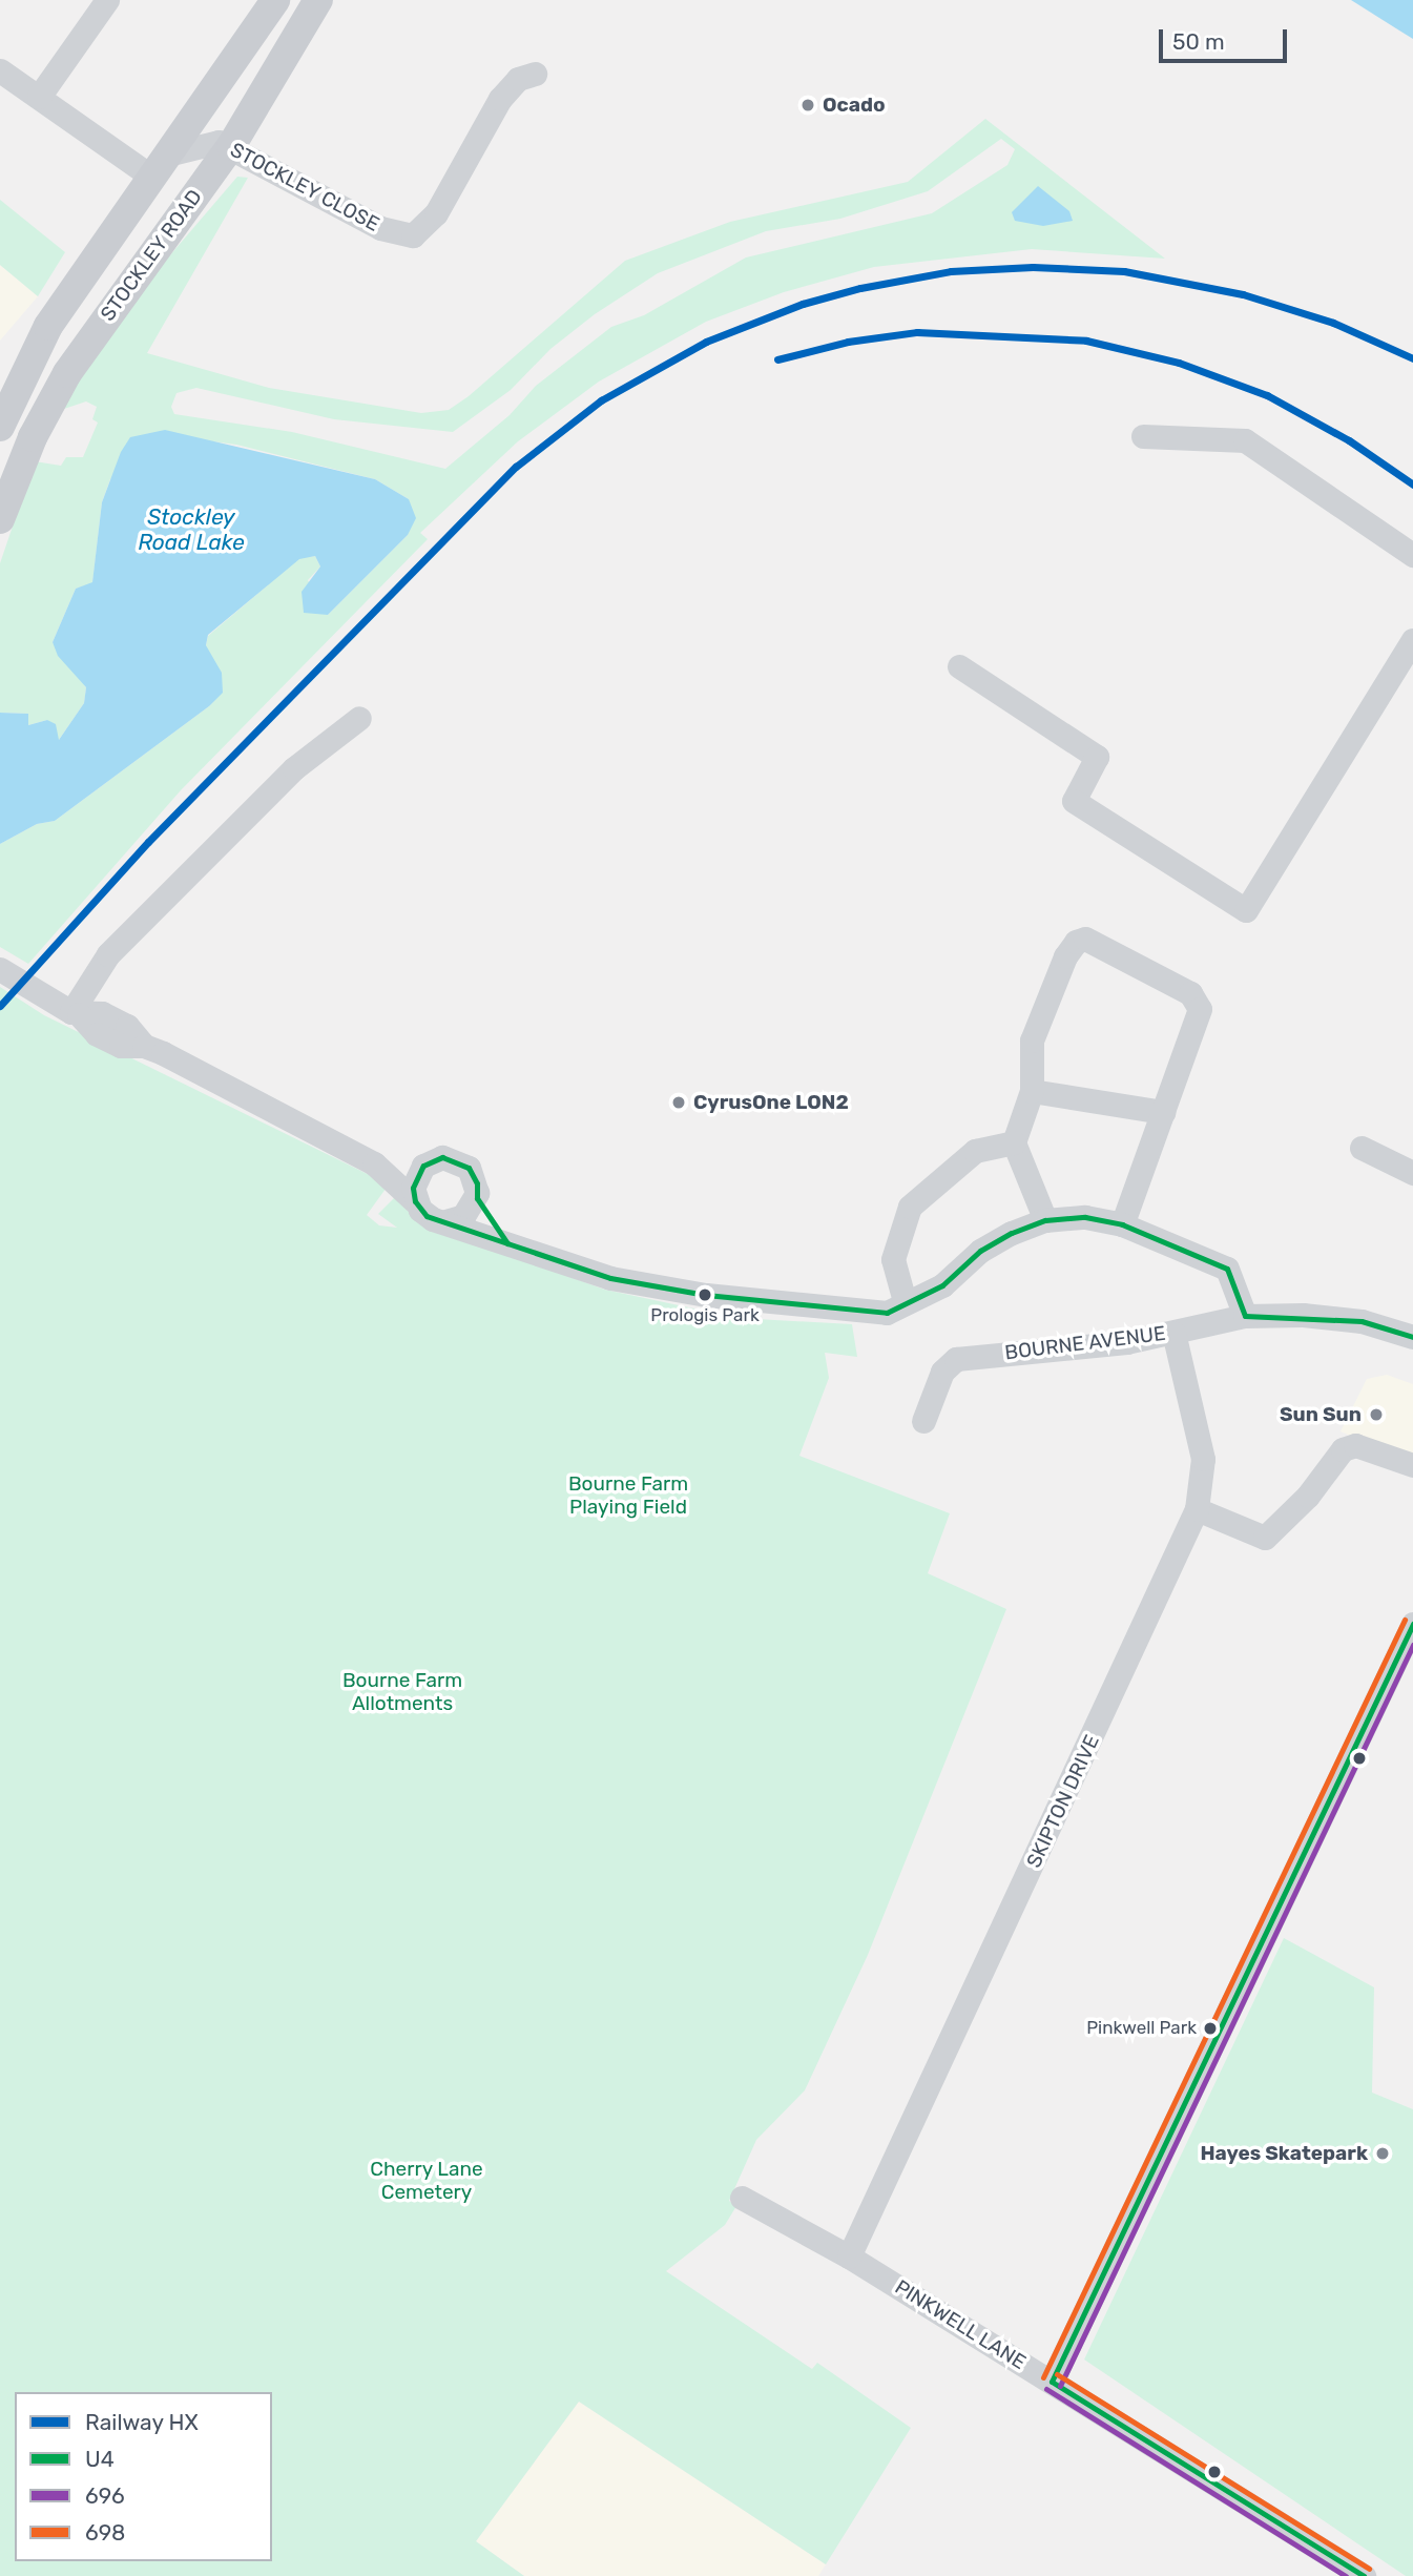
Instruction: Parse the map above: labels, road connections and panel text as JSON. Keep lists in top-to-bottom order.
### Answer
{
  "streets": {
    "main road": ["STOCKLEY ROAD"],
    "street": [
      "STOCKLEY CLOSE",
      "BOURNE AVENUE",
      "SKIPTON DRIVE",
      "PINKWELL LANE"
    ]
  },
  "crossings": [
    ["STOCKLEY CLOSE", "STOCKLEY ROAD"],
    ["BOURNE AVENUE", "SKIPTON DRIVE"],
    ["SKIPTON DRIVE", "PINKWELL LANE"]
  ],
  "water": ["Stockley Road Lake"],
  "parks": ["Bourne Farm Playing Field", "Bourne Farm Allotments", "Cherry Lane Cemetery"],
  "places": [
    "Ocado",
    "CyrusOne LON2",
    "Prologis Park",
    "Sun Sun",
    "Pinkwell Park",
    "Hayes Skatepark"
  ],
  "lines": [
    "rail line HX",
    "transit line U4",
    "transit line 698",
    "transit line 696"
  ],
  "legend": [
    "Railway HX",
    "U4",
    "696",
    "698"
  ],
  "scale_bar": "50 m"
}
